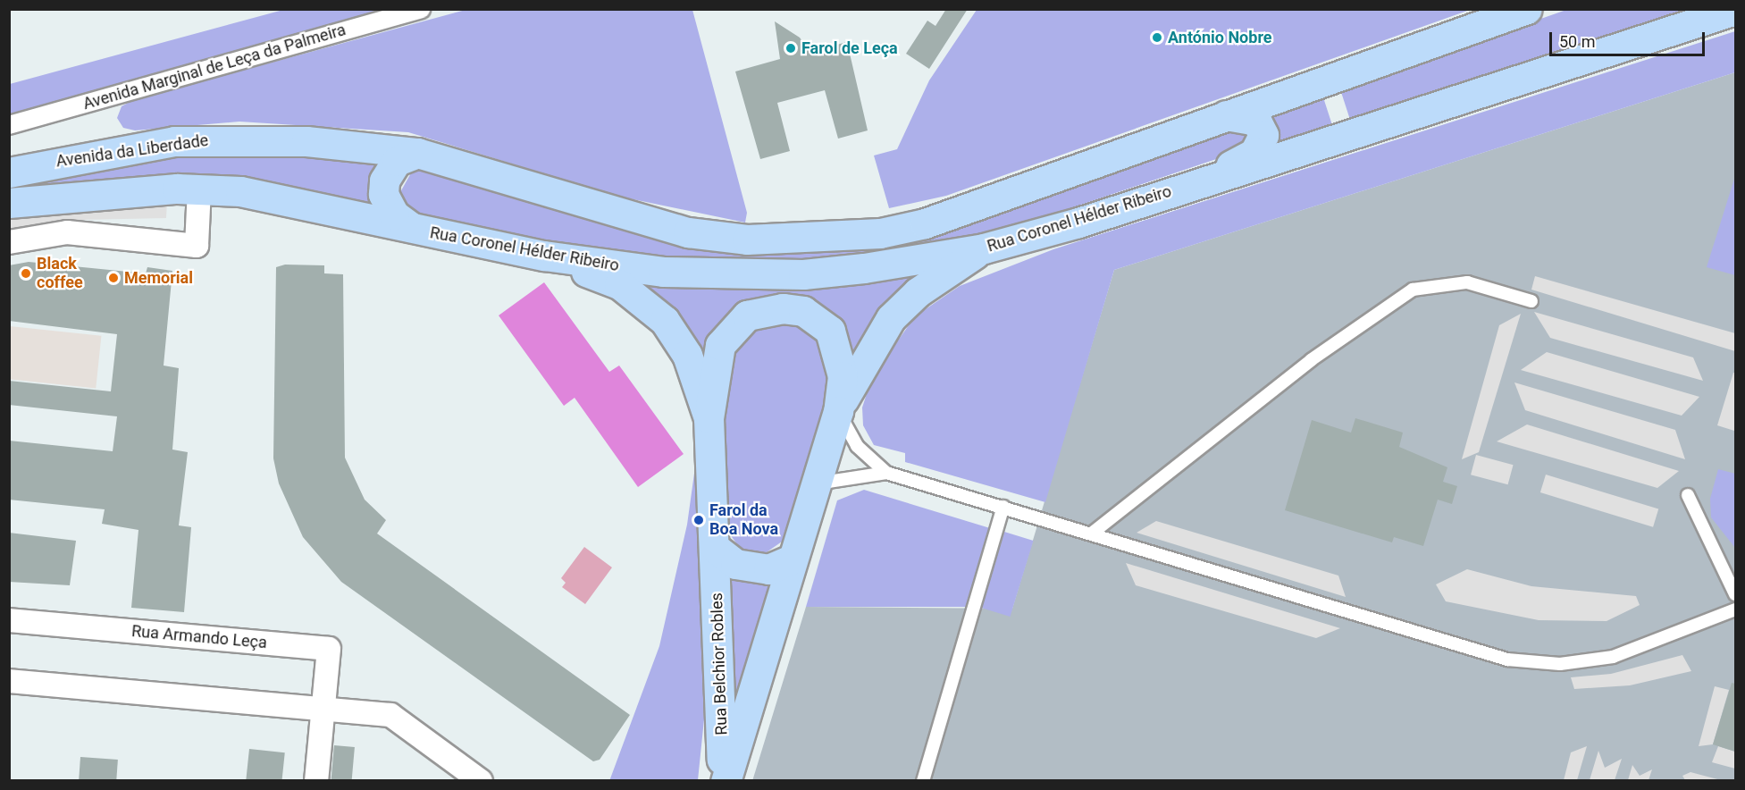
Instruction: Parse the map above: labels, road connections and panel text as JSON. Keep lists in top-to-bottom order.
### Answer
{
  "streets": {
    "main road": ["Avenida da Liberdade", "Rua Coronel Hélder Ribeiro", "Rua Belchior Robles"],
    "street": ["Avenida Marginal de Leça da Palmeira", "Rua Armando Leça"]
  },
  "crossings": [
    ["Avenida da Liberdade", "Rua Coronel Hélder Ribeiro"],
    ["Rua Coronel Hélder Ribeiro", "Rua Belchior Robles"]
  ],
  "places": [
    "António Nobre",
    "Farol de Leça",
    "Black coffee",
    "Memorial",
    "Farol da Boa Nova"
  ],
  "scale_bar": "50 m"
}
